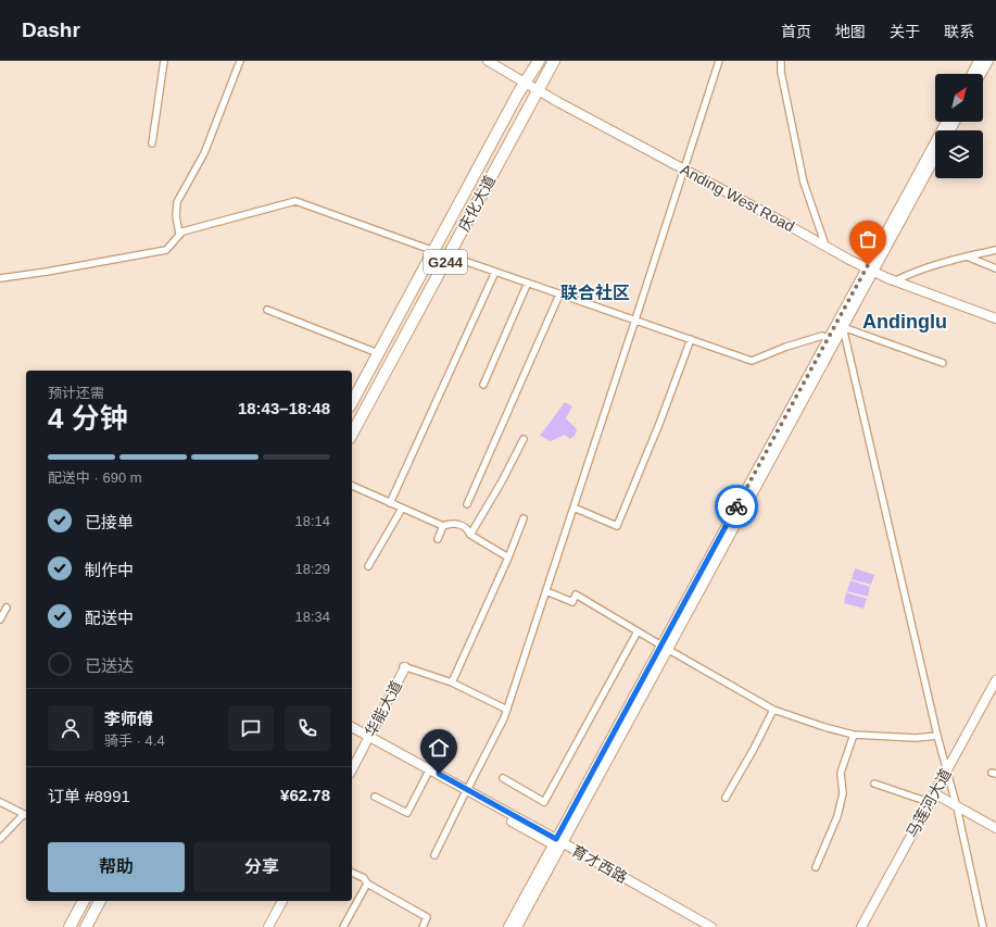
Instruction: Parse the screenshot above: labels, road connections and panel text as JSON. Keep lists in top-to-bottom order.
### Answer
{
  "streets": {
    "highway": ["庆化大道", "G244"],
    "main road": [
      "Anding West Road",
      "华能大道",
      "马莲河大道",
      "育才西路"
    ]
  },
  "crossings": [
    ["Anding West Road", "庆化大道"],
    ["华能大道", "育才西路"]
  ],
  "districts": ["联合社区", "Andinglu"],
  "north": "top right",
  "page": {
    "header": "Dashr",
    "nav": [
      "首页",
      "地图",
      "关于",
      "联系"
    ],
    "heading": ["4 分钟", "预计还需", "18:43–18:48"],
    "panel": [
      "李师傅",
      "骑手 · 4.4",
      "订单 #8991",
      "¥62.78"
    ],
    "bar": "配送中 · 690 m",
    "list": [
      ["已接单", "18:14"],
      ["制作中", "18:29"],
      ["配送中", "18:34"],
      "已送达"
    ],
    "buttons": ["帮助", "分享"]
  }
}
